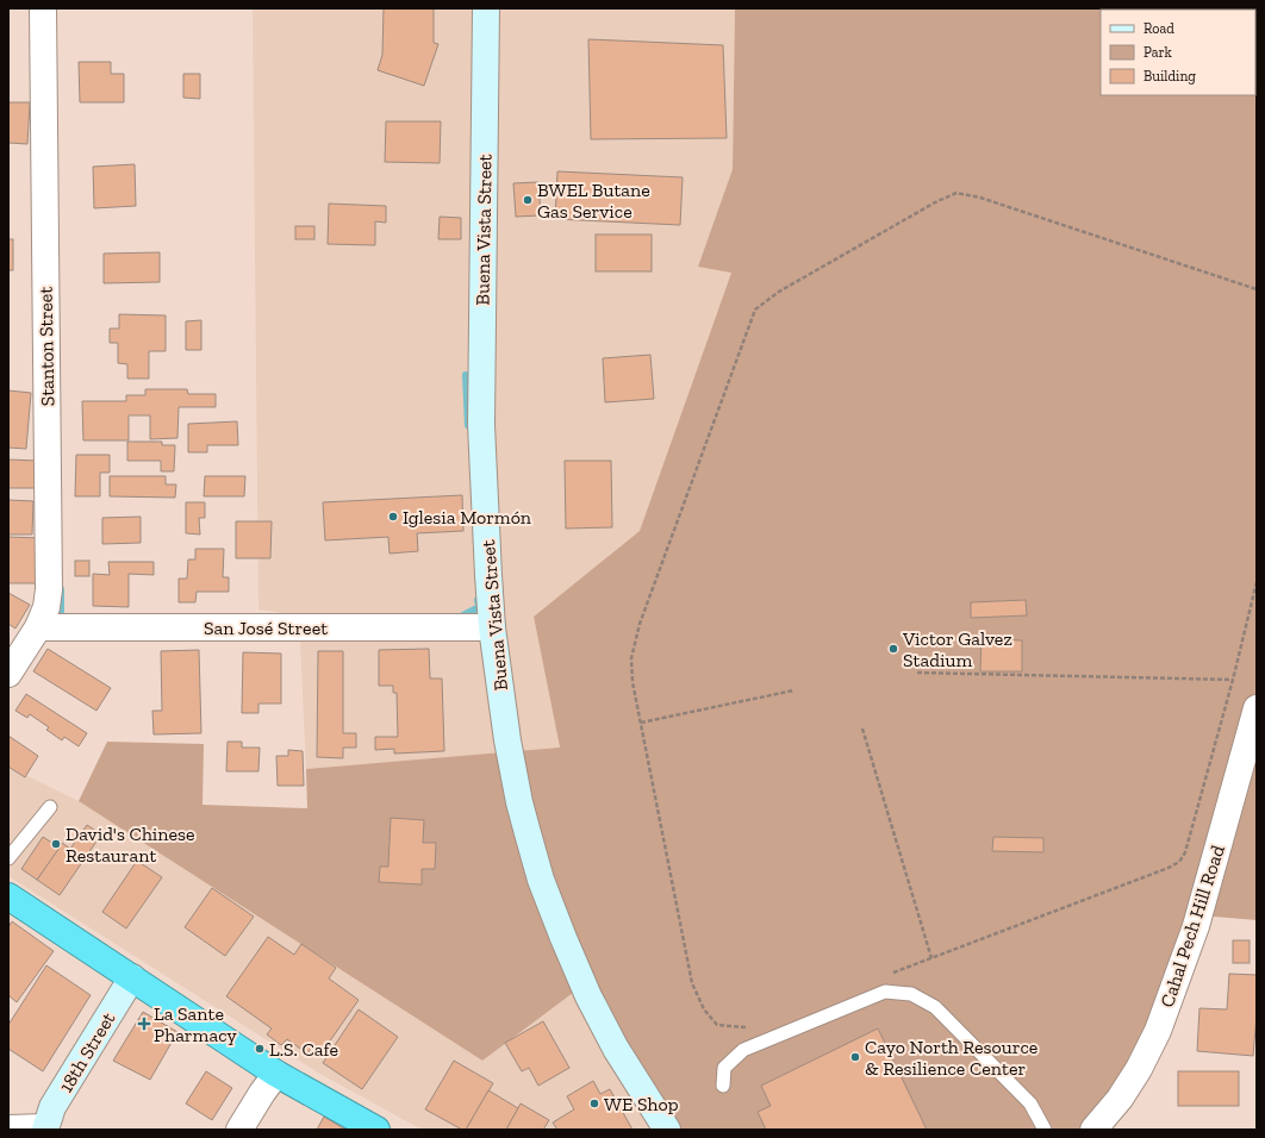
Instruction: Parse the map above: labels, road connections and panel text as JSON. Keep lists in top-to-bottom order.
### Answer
{
  "streets": {
    "main road": ["Buena Vista Street", "18th Street"],
    "street": ["Stanton Street", "San José Street", "Cahal Pech Hill Road"]
  },
  "crossings": [
    ["Buena Vista Street", "San José Street"],
    ["Stanton Street", "San José Street"]
  ],
  "places": {
    "other": [
      "BWEL Butane Gas Service",
      "Iglesia Mormón",
      "Victor Galvez Stadium",
      "David's Chinese Restaurant",
      "L.S. Cafe",
      "Cayo North Resource & Resilience Center",
      "WE Shop"
    ],
    "health": ["La Sante Pharmacy"]
  },
  "legend": ["Road", "Park", "Building"]
}
